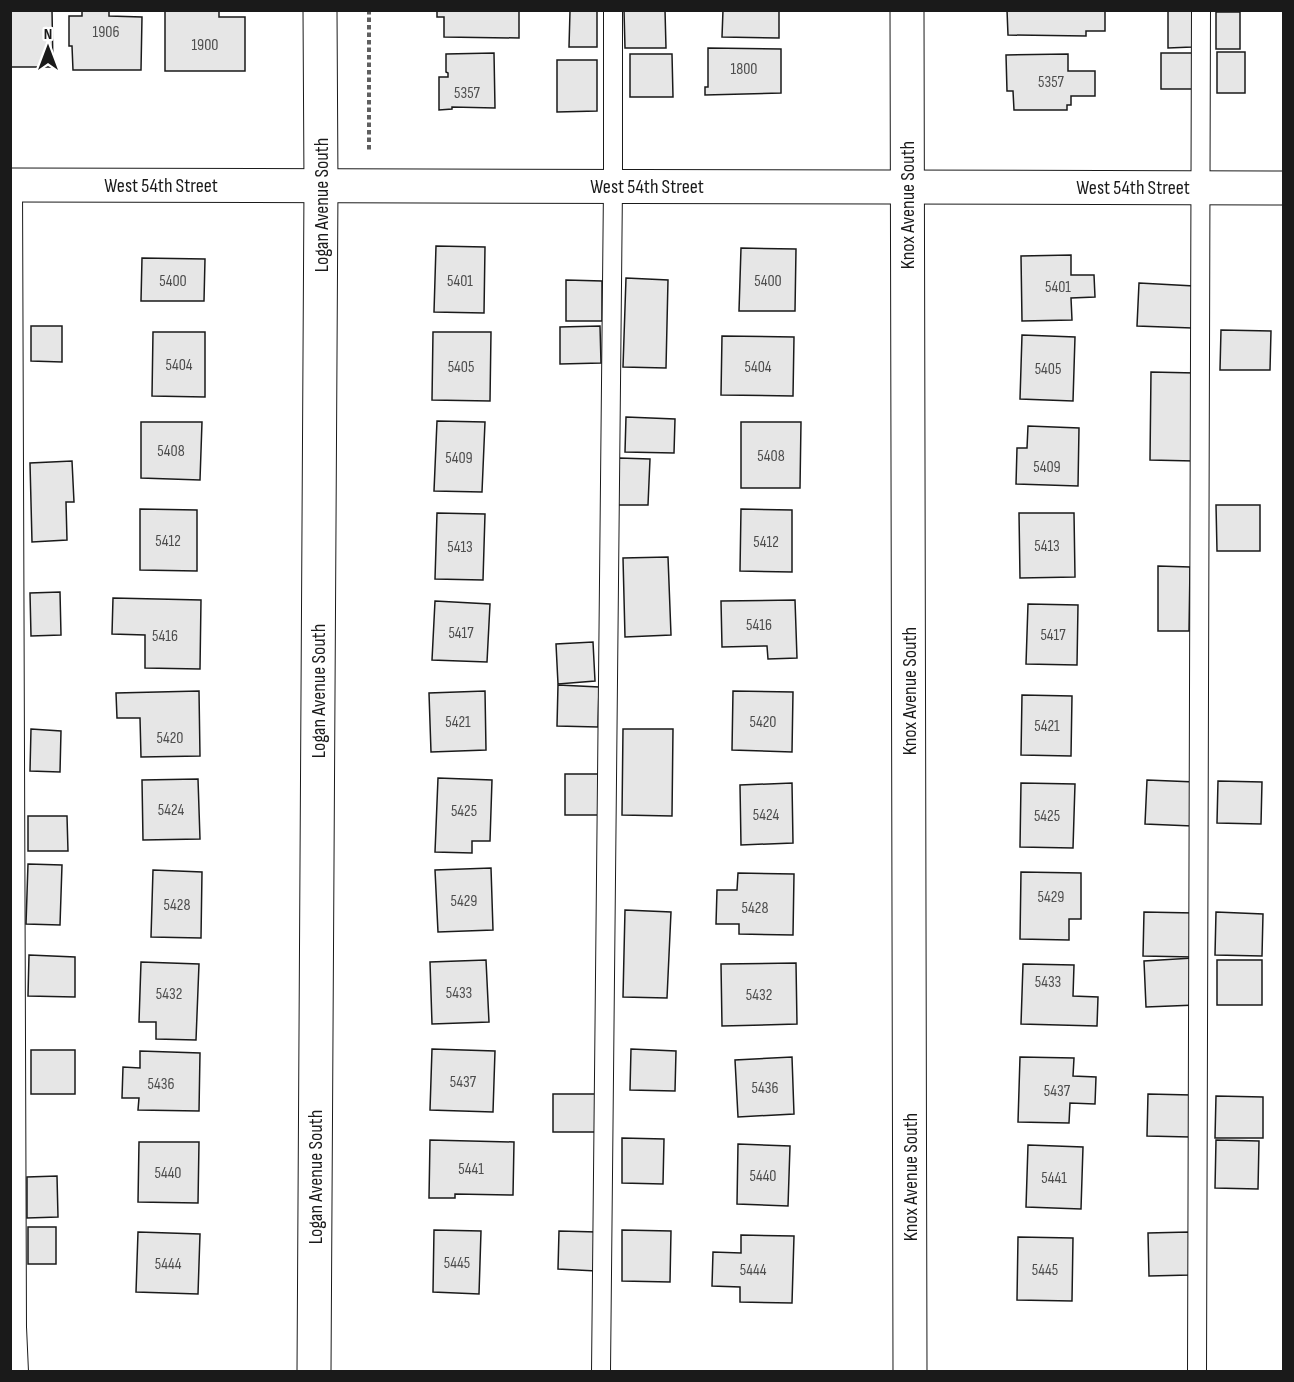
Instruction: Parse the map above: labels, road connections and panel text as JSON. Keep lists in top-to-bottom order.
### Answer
{
  "streets": {
    "street": ["West 54th Street", "Logan Avenue South", "Knox Avenue South"]
  },
  "crossings": [
    ["West 54th Street", "Logan Avenue South"],
    ["West 54th Street", "Knox Avenue South"]
  ],
  "house_numbers": [
    "1906",
    "1900",
    "1800",
    "5357",
    "5357",
    "5400",
    "5401",
    "5400",
    "5401",
    "5404",
    "5405",
    "5404",
    "5405",
    "5408",
    "5408",
    "5409",
    "5409",
    "5412",
    "5412",
    "5413",
    "5413",
    "5416",
    "5417",
    "5417",
    "5416",
    "5421",
    "5420",
    "5421",
    "5420",
    "5424",
    "5425",
    "5424",
    "5425",
    "5429",
    "5429",
    "5428",
    "5428",
    "5433",
    "5433",
    "5432",
    "5432",
    "5437",
    "5436",
    "5436",
    "5437",
    "5441",
    "5440",
    "5440",
    "5441",
    "5445",
    "5444",
    "5444",
    "5445"
  ],
  "north": "top"
}
